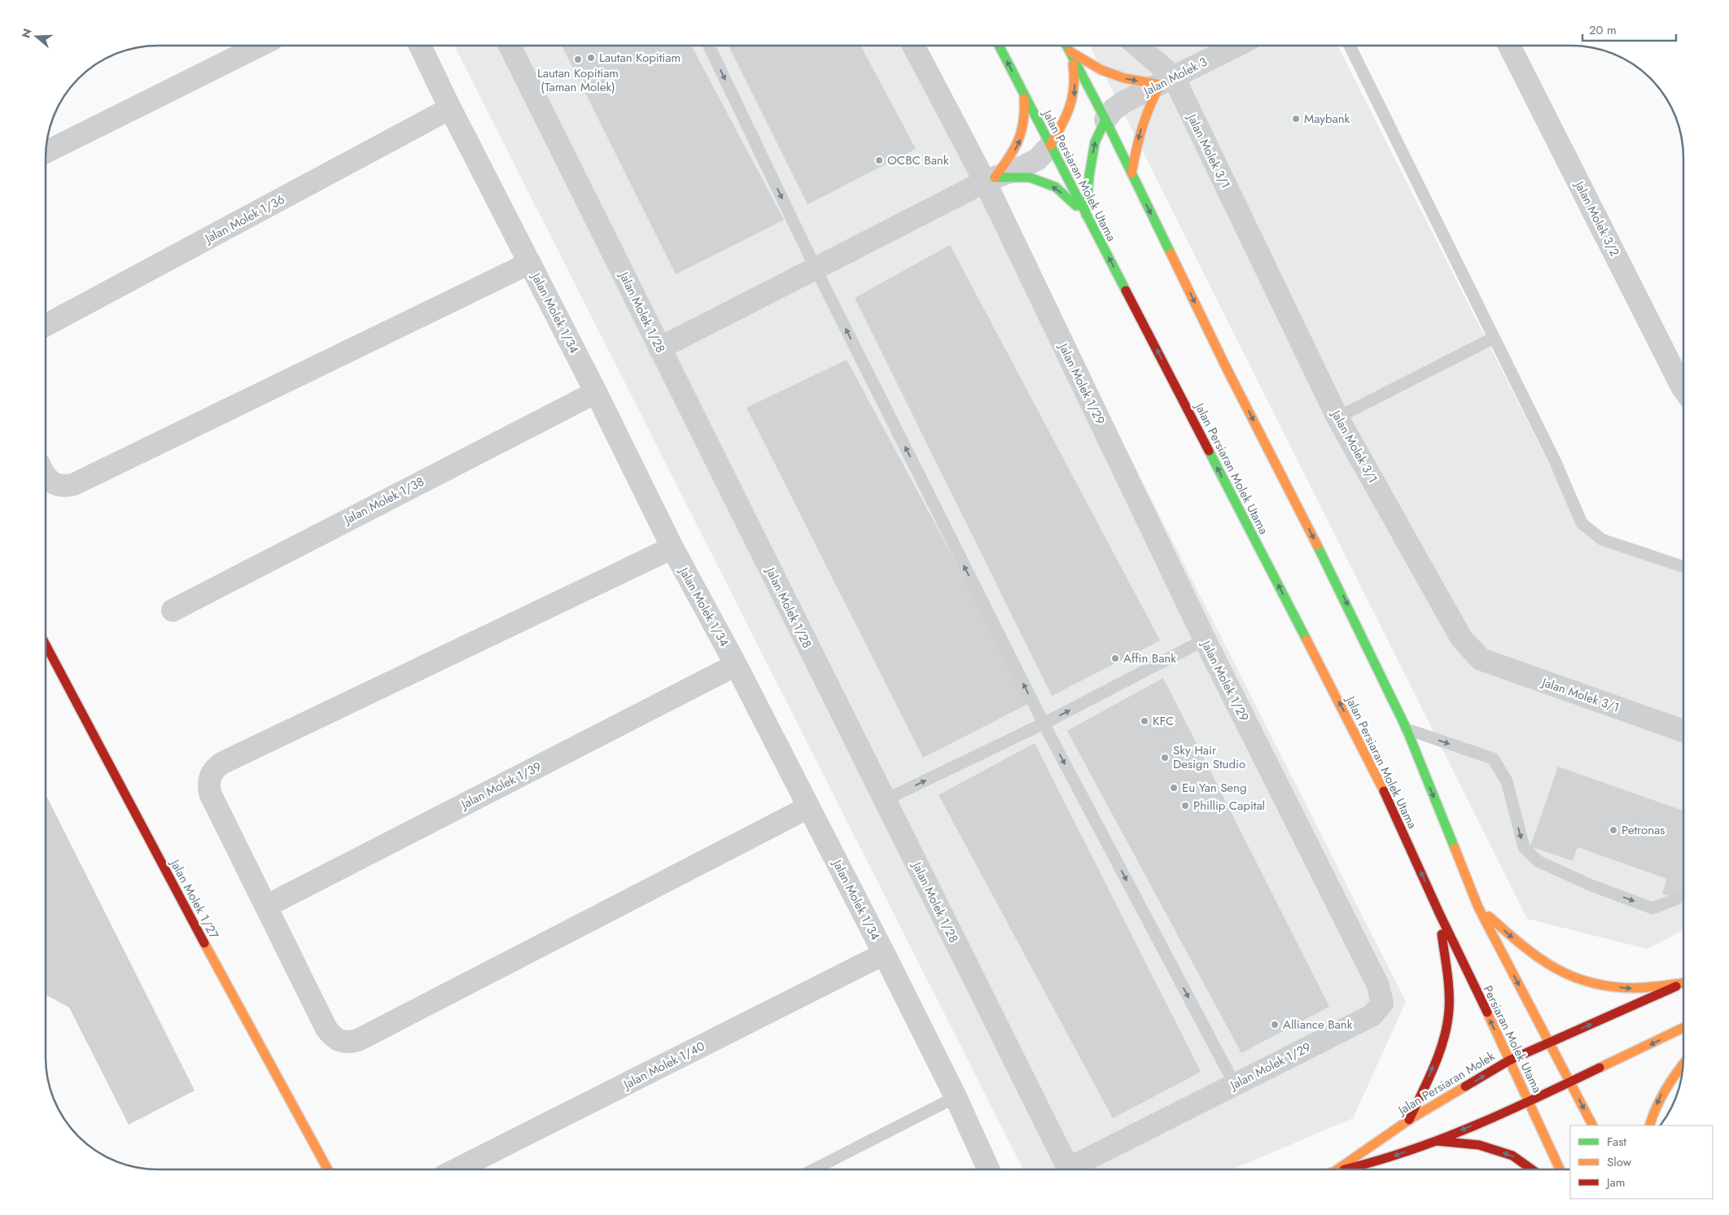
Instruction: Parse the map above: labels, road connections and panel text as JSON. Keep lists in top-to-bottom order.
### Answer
{
  "streets": {
    "main road": [
      "Jalan Persiaran Molek Utama",
      "Jalan Molek 1/27",
      "Persiaran Molek Utama",
      "Jalan Persiaran Molek"
    ],
    "street": [
      "Jalan Molek 3",
      "Jalan Molek 3/1",
      "Jalan Molek 1/36",
      "Jalan Molek 3/2",
      "Jalan Molek 1/28",
      "Jalan Molek 1/34",
      "Jalan Molek 1/29",
      "Jalan Molek 1/38",
      "Jalan Molek 1/39",
      "Jalan Molek 1/40"
    ]
  },
  "crossings": [
    ["Jalan Molek 3", "Jalan Molek 3/1"],
    ["Jalan Persiaran Molek Utama", "Persiaran Molek Utama"],
    ["Jalan Molek 1/36", "Jalan Molek 1/34"],
    ["Jalan Molek 1/34", "Jalan Molek 1/38"],
    ["Jalan Molek 1/34", "Jalan Molek 1/39"],
    ["Jalan Molek 1/34", "Jalan Molek 1/40"],
    ["Persiaran Molek Utama", "Jalan Persiaran Molek"]
  ],
  "places": [
    "Lautan Kopitiam",
    "Lautan Kopitiam (Taman Molek)",
    "Maybank",
    "OCBC Bank",
    "Affin Bank",
    "KFC",
    "Sky Hair Design Studio",
    "Eu Yan Seng",
    "Phillip Capital",
    "Petronas",
    "Alliance Bank"
  ],
  "legend": ["Fast", "Slow", "Jam"],
  "scale_bar": "20 m",
  "north": "left"
}
